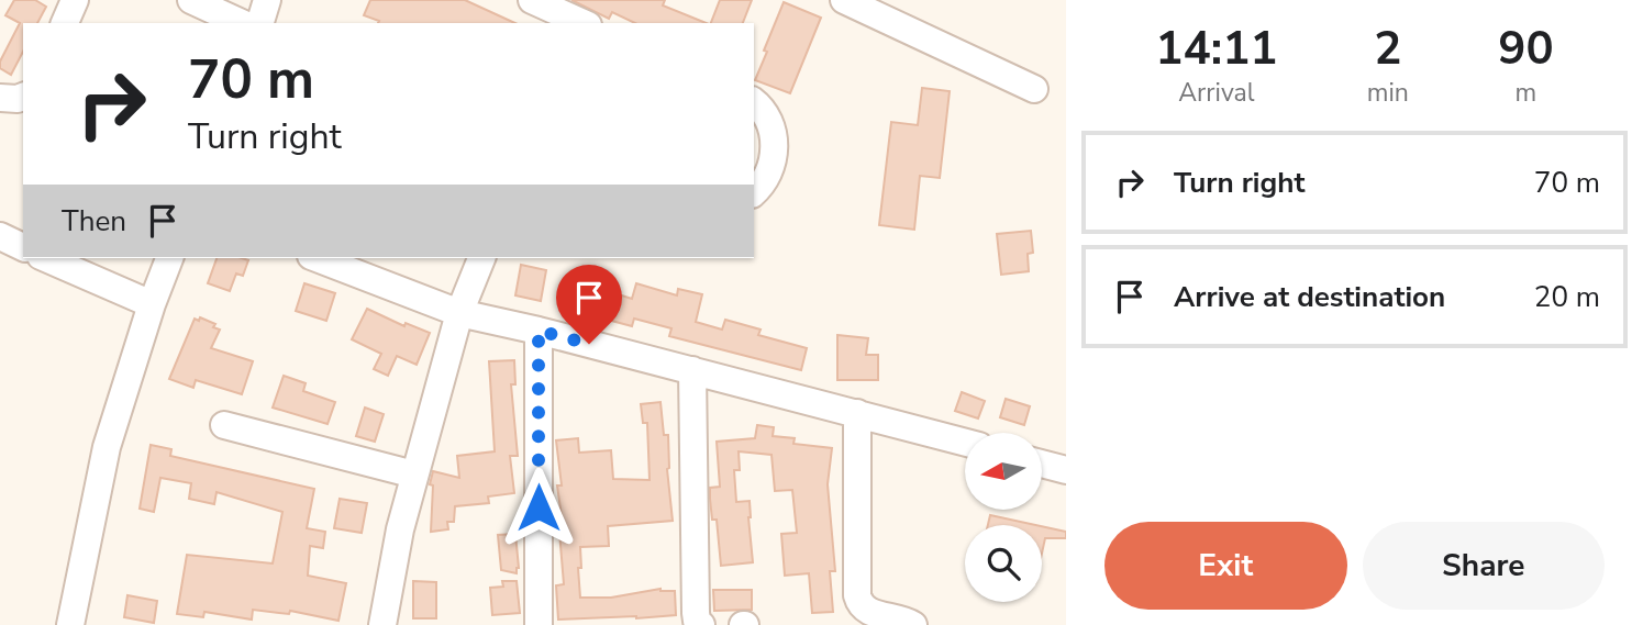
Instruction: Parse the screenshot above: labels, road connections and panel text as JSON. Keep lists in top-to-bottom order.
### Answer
{
  "north": "left",
  "page": {
    "eta": [
      "14:11",
      "Arrival",
      "2",
      "min",
      "90",
      "m"
    ],
    "turn": ["70 m", "Turn right"],
    "list": [
      {
        "name": "Turn right",
        "value": "70 m"
      },
      {
        "name": "Arrive at destination",
        "value": "20 m"
      }
    ],
    "then": "Then",
    "buttons": ["Exit", "Share"]
  }
}
